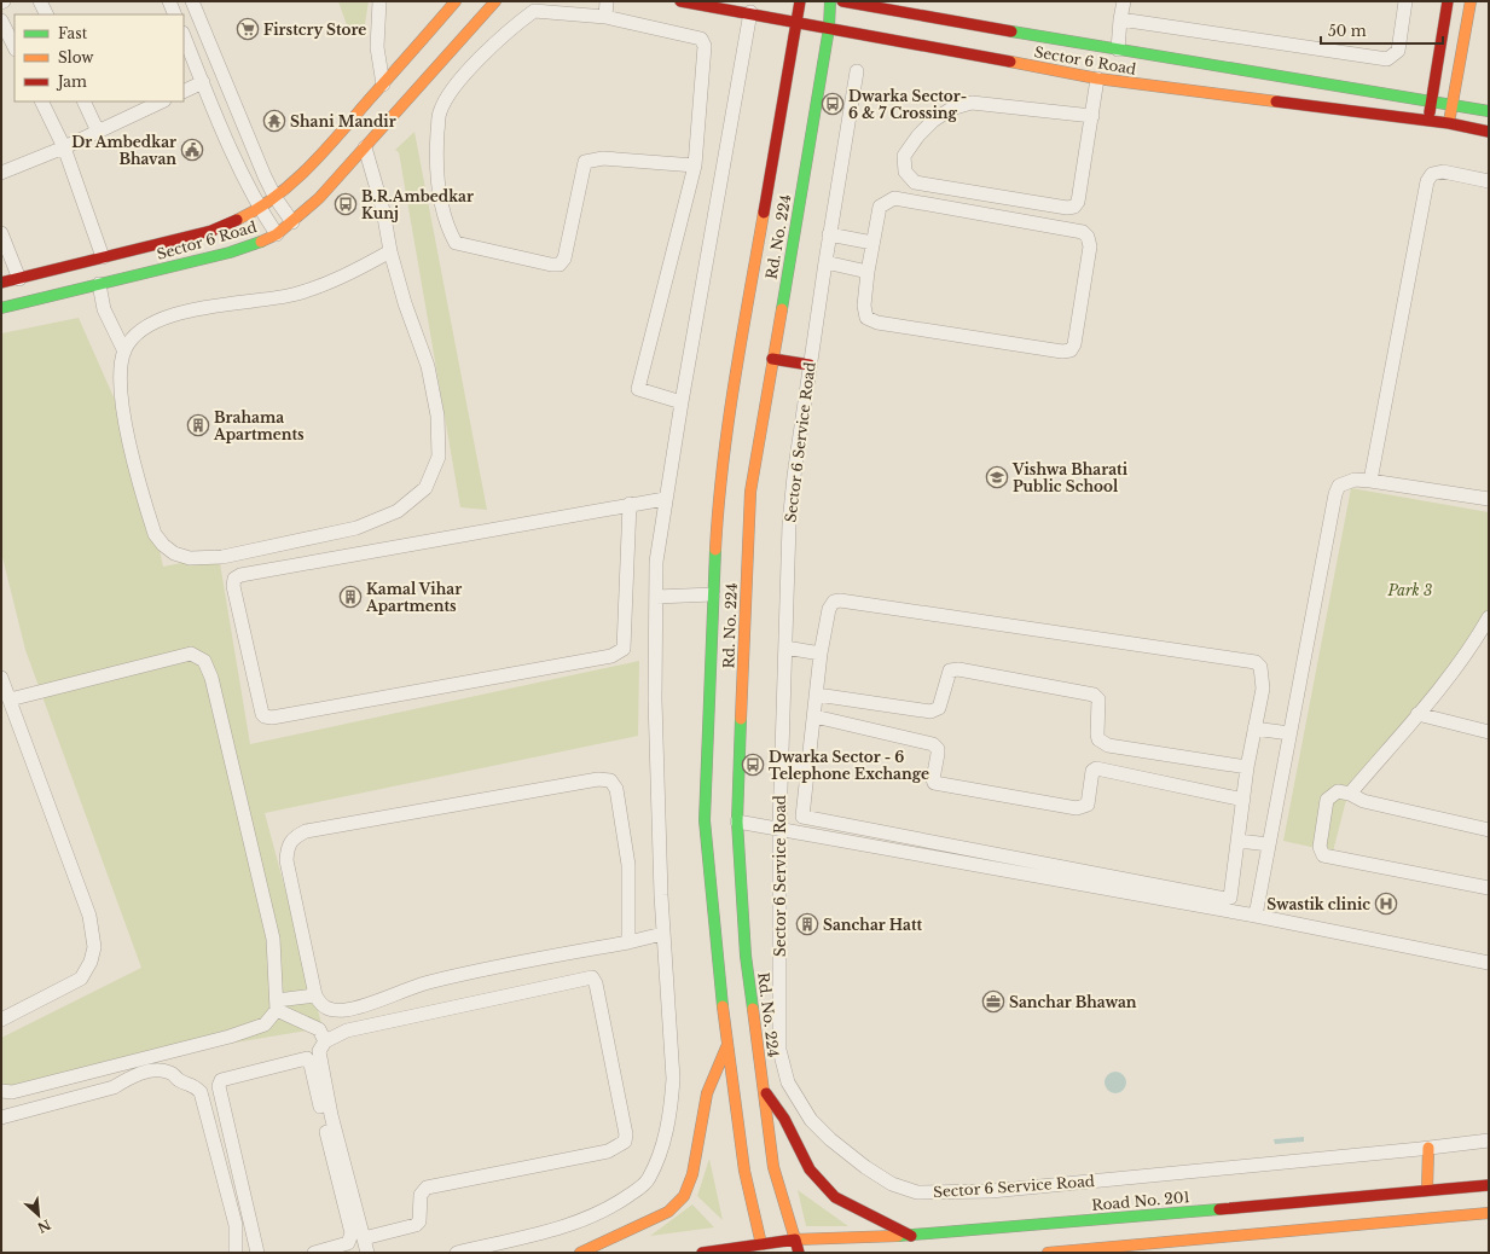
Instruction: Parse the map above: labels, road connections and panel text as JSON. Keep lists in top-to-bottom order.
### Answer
{
  "streets": {
    "main road": ["Sector 6 Road", "Rd. No. 224", "Road No. 201"],
    "street": ["Sector 6 Service Road"]
  },
  "crossings": [
    ["Sector 6 Road", "Rd. No. 224"],
    ["Rd. No. 224", "Road No. 201"]
  ],
  "parks": ["Park 3"],
  "places": {
    "supermarket": ["Firstcry Store"],
    "bus stop": ["Dwarka Sector- 6 & 7 Crossing", "B.R.Ambedkar Kunj", "Dwarka Sector - 6 Telephone Exchange"],
    "temple": ["Shani Mandir"],
    "public building": ["Dr Ambedkar Bhavan"],
    "building": ["Brahama Apartments", "Kamal Vihar Apartments", "Sanchar Hatt"],
    "school or university": ["Vishwa Bharati Public School"],
    "hospital": ["Swastik clinic"],
    "office": ["Sanchar Bhawan"]
  },
  "legend": ["Fast", "Slow", "Jam"],
  "scale_bar": "50 m",
  "north": "bottom right"
}
